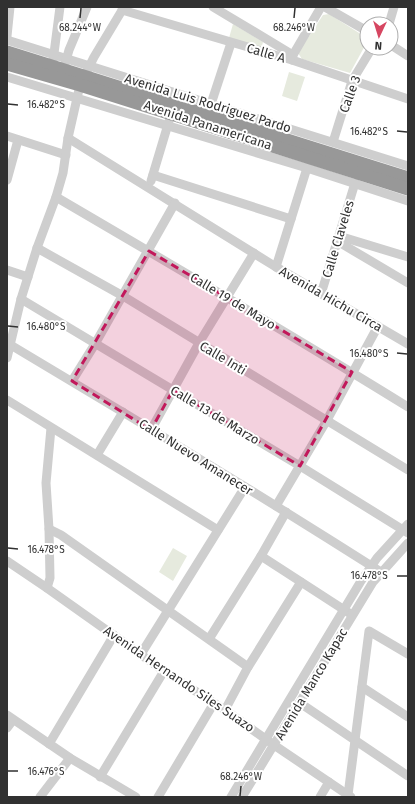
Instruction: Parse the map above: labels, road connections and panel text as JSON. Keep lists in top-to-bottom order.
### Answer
{
  "streets": {
    "highway": ["Avenida Panamericana"],
    "street": [
      "Calle A",
      "Calle 3",
      "Avenida Luis Rodriguez Pardo",
      "Calle Claveles",
      "Avenida Hichu Circa",
      "Calle 19 de Mayo",
      "Calle Inti",
      "Calle 13 de Marzo",
      "Calle Nuevo Amanecer",
      "Avenida Hernando Siles Suazo",
      "Avenida Manco Kapac"
    ]
  },
  "crossings": [
    ["Calle A", "Calle 3"],
    ["Calle 3", "Avenida Luis Rodriguez Pardo"],
    ["Avenida Luis Rodriguez Pardo", "Avenida Panamericana"],
    ["Avenida Panamericana", "Calle Claveles"],
    ["Calle Claveles", "Avenida Hichu Circa"],
    ["Calle Nuevo Amanecer", "Avenida Manco Kapac"],
    ["Avenida Hernando Siles Suazo", "Avenida Manco Kapac"]
  ],
  "north": "bottom",
  "coordinates": [
    "68.244°W",
    "68.246°W",
    "16.482°S",
    "16.480°S",
    "16.478°S",
    "16.476°S"
  ]
}
